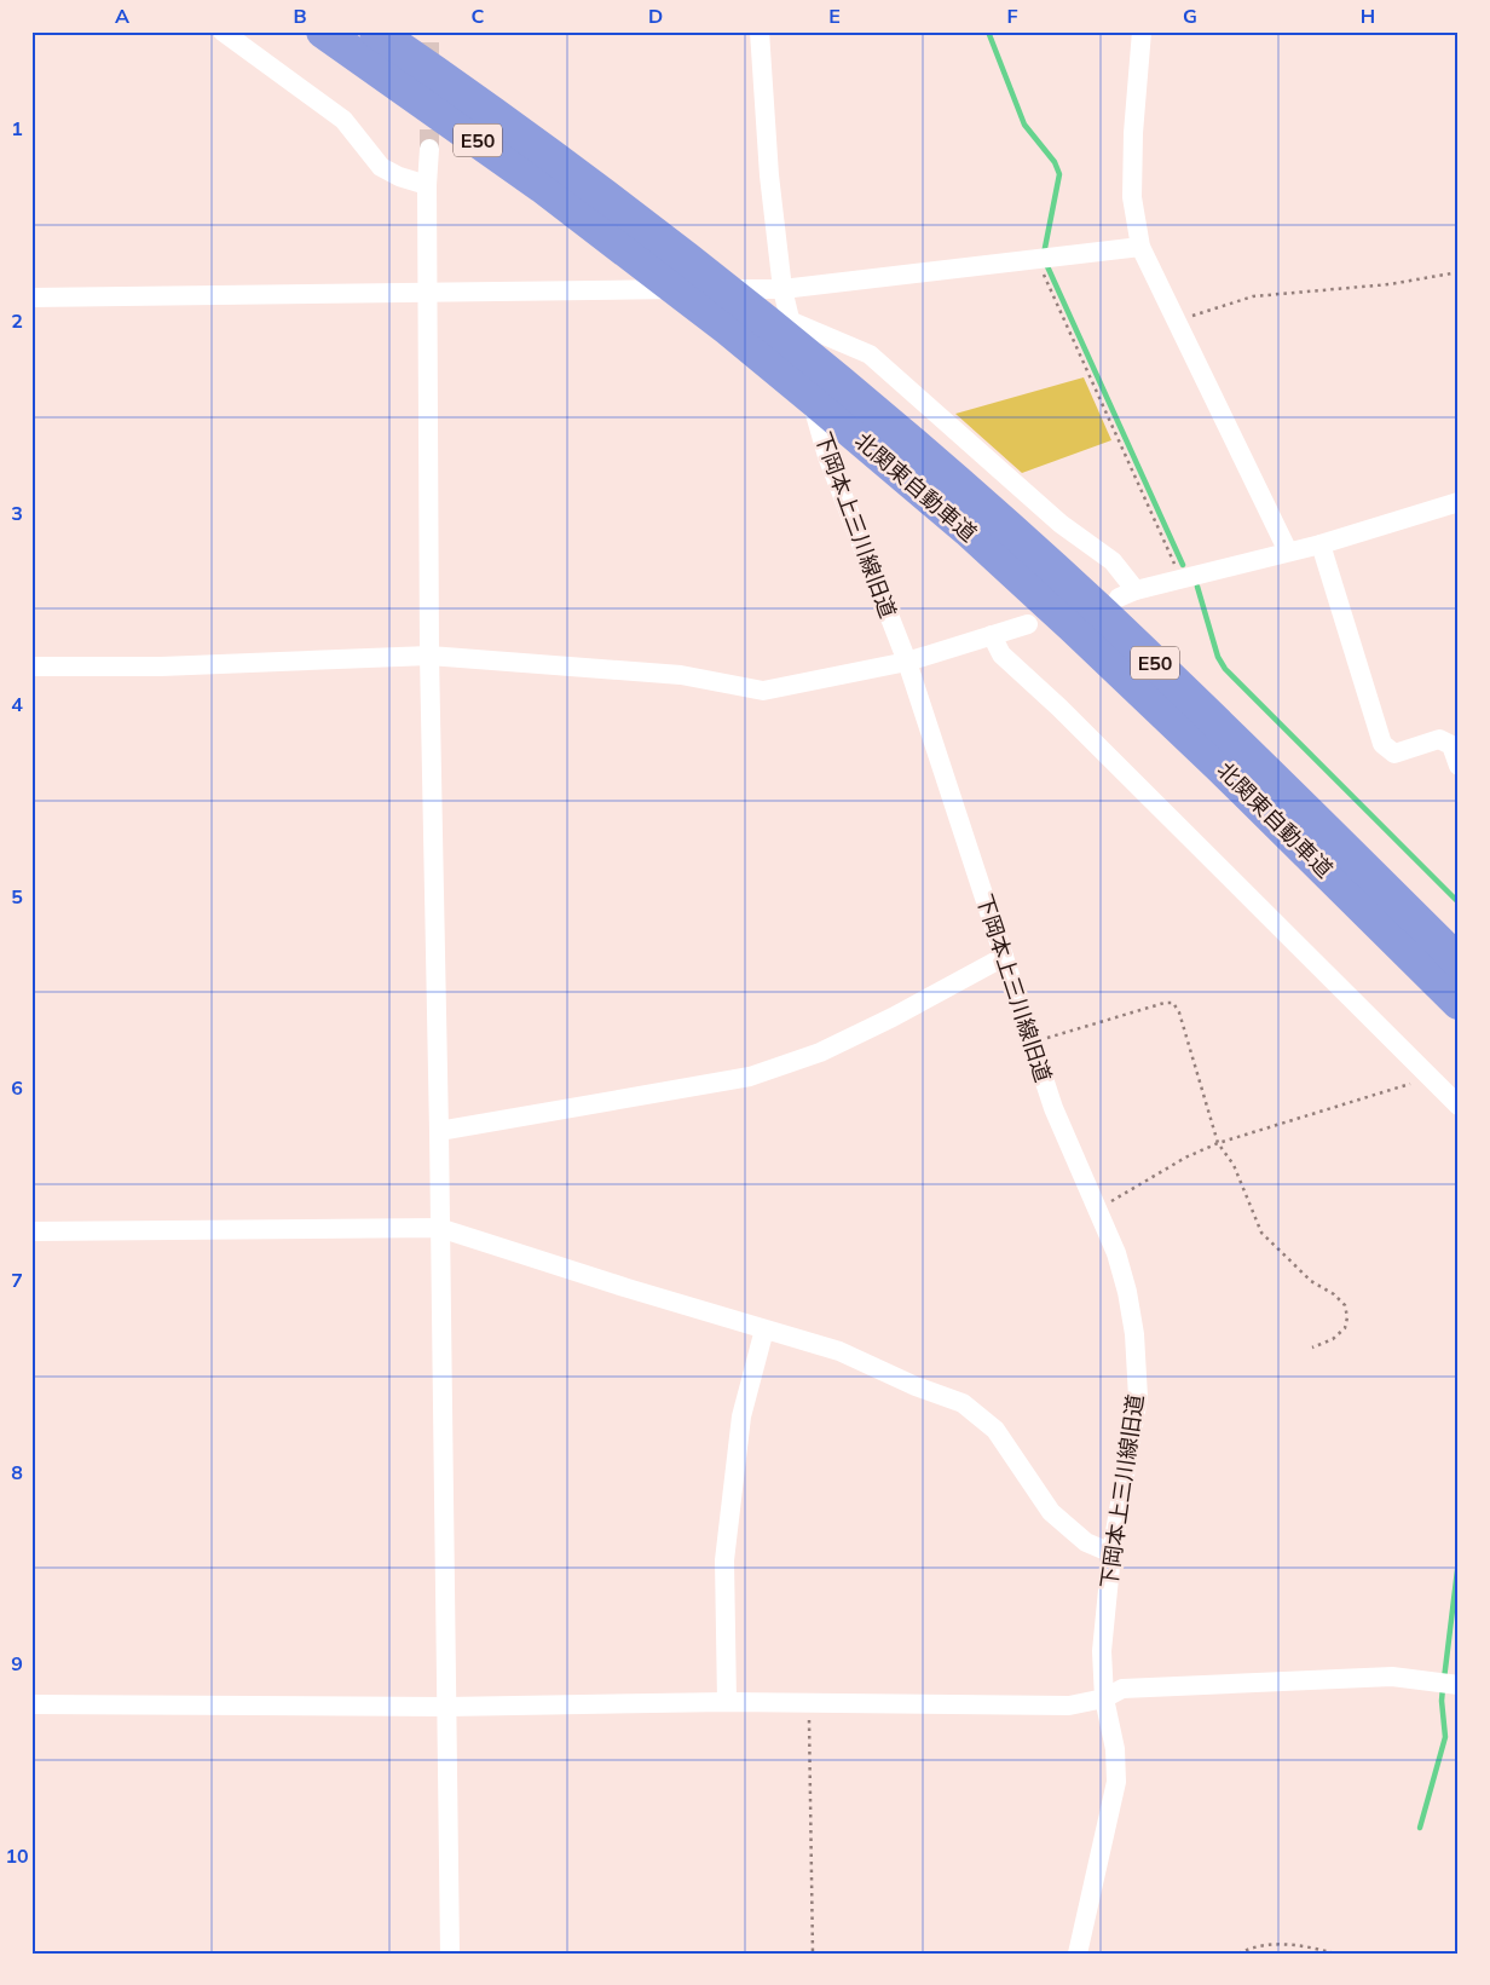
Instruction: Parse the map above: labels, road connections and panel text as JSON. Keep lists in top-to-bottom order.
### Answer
{
  "streets": {
    "highway": ["E50", "北関東自動車道"],
    "street": ["下岡本上三川線旧道"]
  },
  "grid": {
    "columns": [
      "A",
      "B",
      "C",
      "D",
      "E",
      "F",
      "G",
      "H"
    ],
    "rows": [
      "1",
      "2",
      "3",
      "4",
      "5",
      "6",
      "7",
      "8",
      "9",
      "10"
    ]
  }
}
